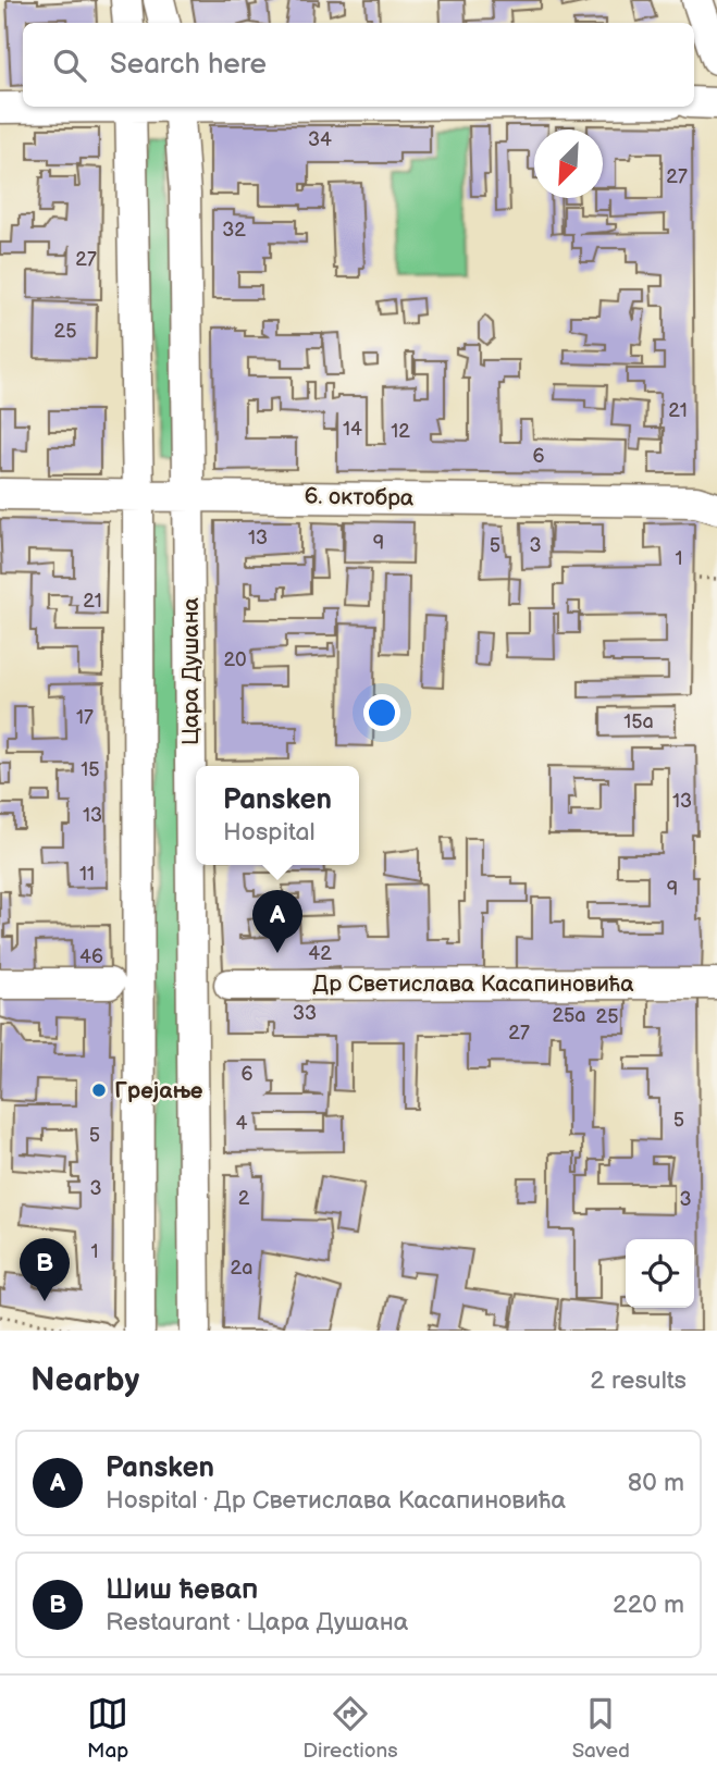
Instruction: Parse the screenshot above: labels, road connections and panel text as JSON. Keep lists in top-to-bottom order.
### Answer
{
  "streets": {
    "street": ["6. октобра", "Цара Душана", "Др Светислава Касапиновића"]
  },
  "crossings": [
    ["6. октобра", "Цара Душана"]
  ],
  "places": ["Грејање"],
  "house_numbers": [
    "34",
    "27",
    "32",
    "27",
    "25",
    "21",
    "14",
    "12",
    "6",
    "13",
    "9",
    "5",
    "3",
    "1",
    "21",
    "20",
    "17",
    "15a",
    "15",
    "13",
    "13",
    "11",
    "9",
    "42",
    "46",
    "33",
    "25a",
    "25",
    "27",
    "6",
    "5",
    "4",
    "5",
    "3",
    "2",
    "3",
    "1",
    "2a"
  ],
  "north": "bottom left",
  "page": {
    "search": "Search here",
    "popup": ["Pansken", "Hospital"],
    "pins": ["A", "B"],
    "heading": ["Nearby", "2 results"],
    "list": [
      {
        "mark": "A",
        "name": "Pansken",
        "note": "Hospital · Др Светислава Касапиновића",
        "value": "80 m"
      },
      {
        "mark": "B",
        "name": "Шиш ћевап",
        "note": "Restaurant · Цара Душана",
        "value": "220 m"
      }
    ],
    "nav": ["Map", "Directions", "Saved"]
  }
}
